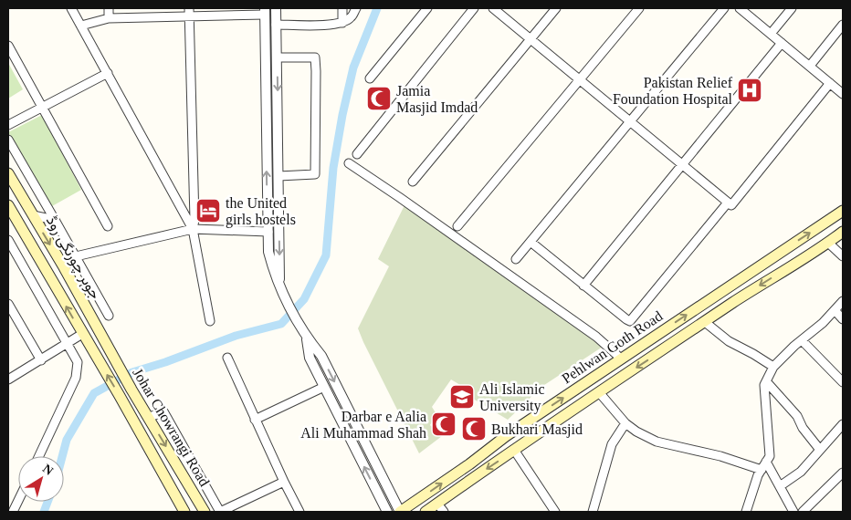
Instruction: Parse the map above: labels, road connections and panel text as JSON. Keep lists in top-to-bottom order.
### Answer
{
  "streets": {
    "main road": ["جوہر چورنگی روڈ", "Pehlwan Goth Road", "Johar Chowrangi Road"]
  },
  "crossings": [
    ["جوہر چورنگی روڈ", "Johar Chowrangi Road"]
  ],
  "places": {
    "hospital": ["Pakistan Relief Foundation Hospital"],
    "mosque": ["Jamia Masjid Imdad", "Darbar e Aalia Ali Muhammad Shah", "Bukhari Masjid"],
    "hotel": ["the United girls hostels"],
    "school or university": ["Ali Islamic University"]
  },
  "north": "top right"
}
